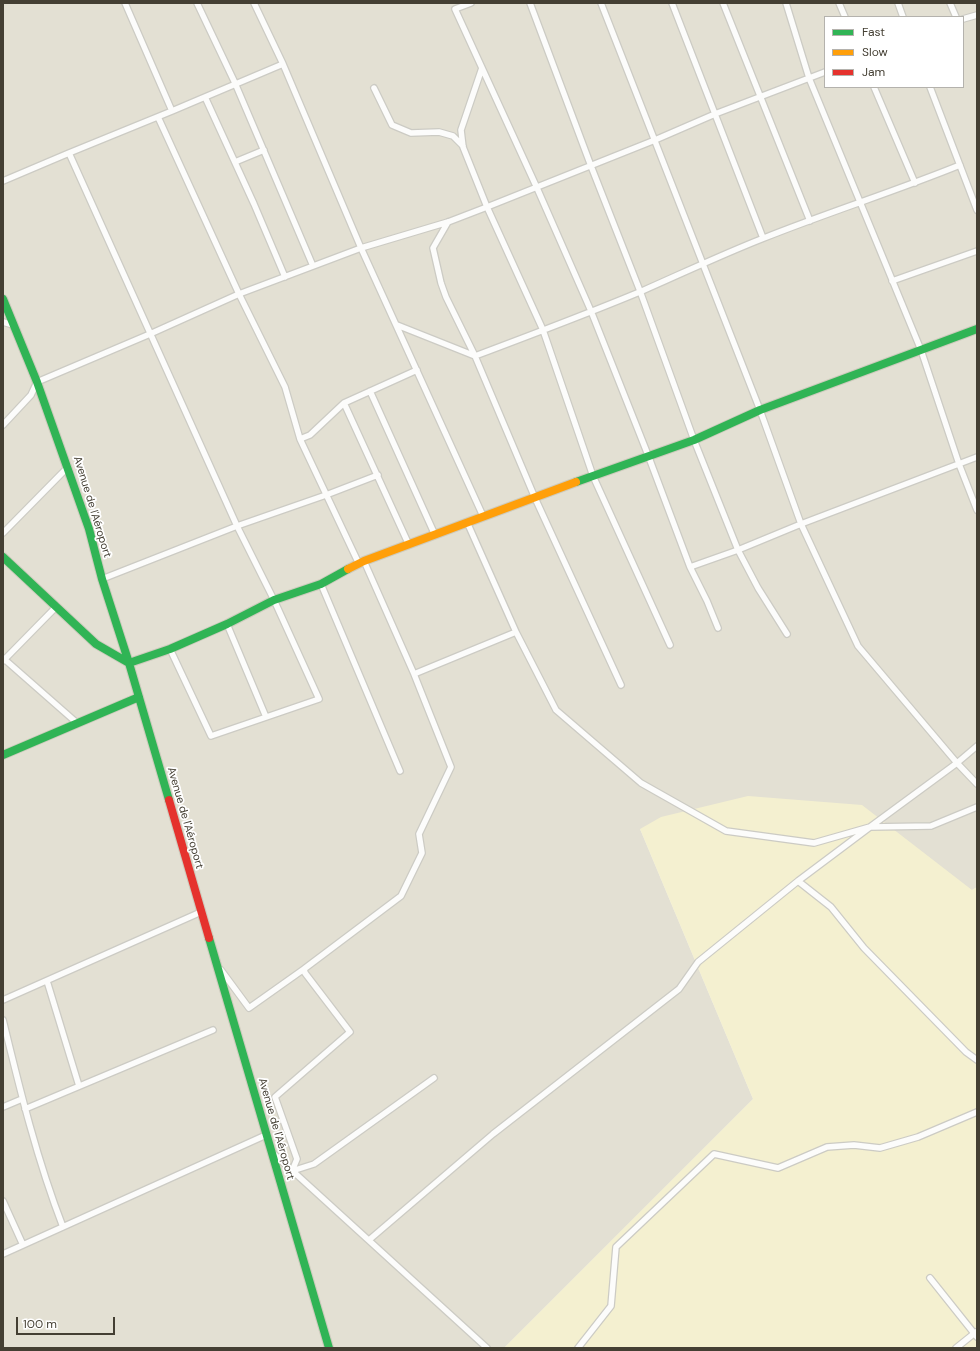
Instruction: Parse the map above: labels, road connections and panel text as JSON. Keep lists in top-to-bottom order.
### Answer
{
  "streets": {
    "street": ["Avenue de l'Aéroport"]
  },
  "legend": ["Fast", "Slow", "Jam"],
  "scale_bar": "100 m"
}
